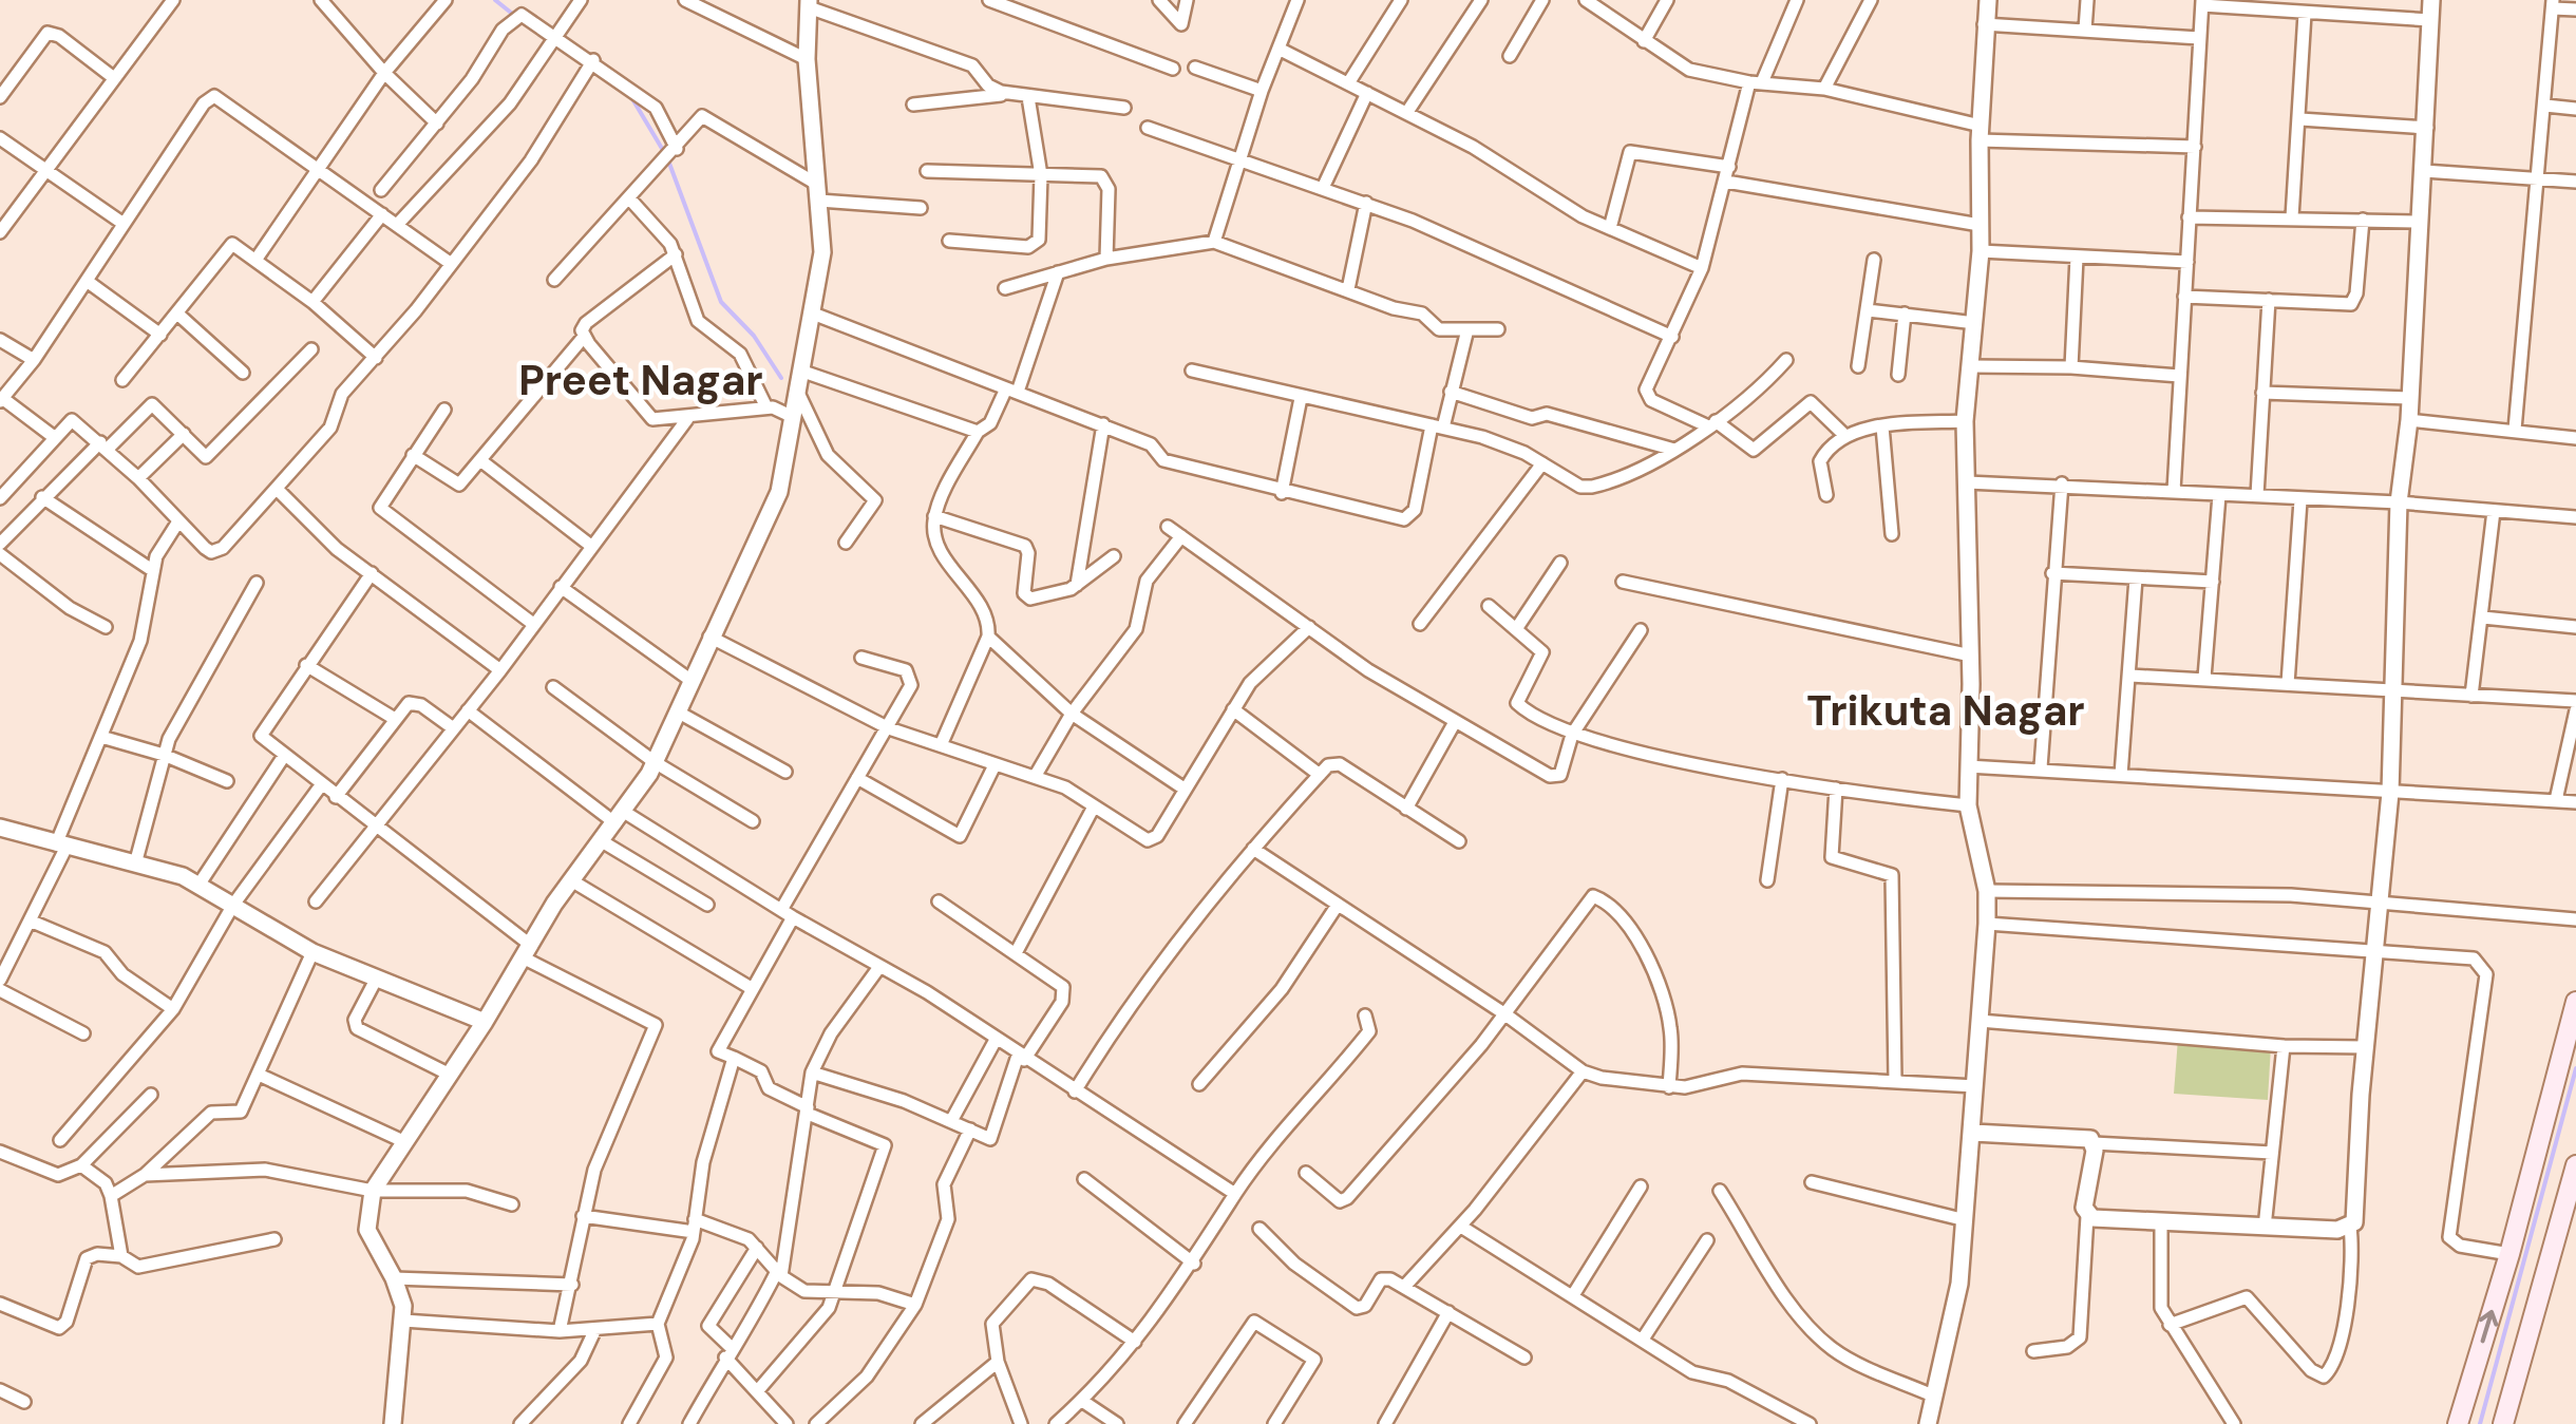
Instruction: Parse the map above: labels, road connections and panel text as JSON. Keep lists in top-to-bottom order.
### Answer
{
  "districts": ["Preet Nagar", "Trikuta Nagar"]
}
